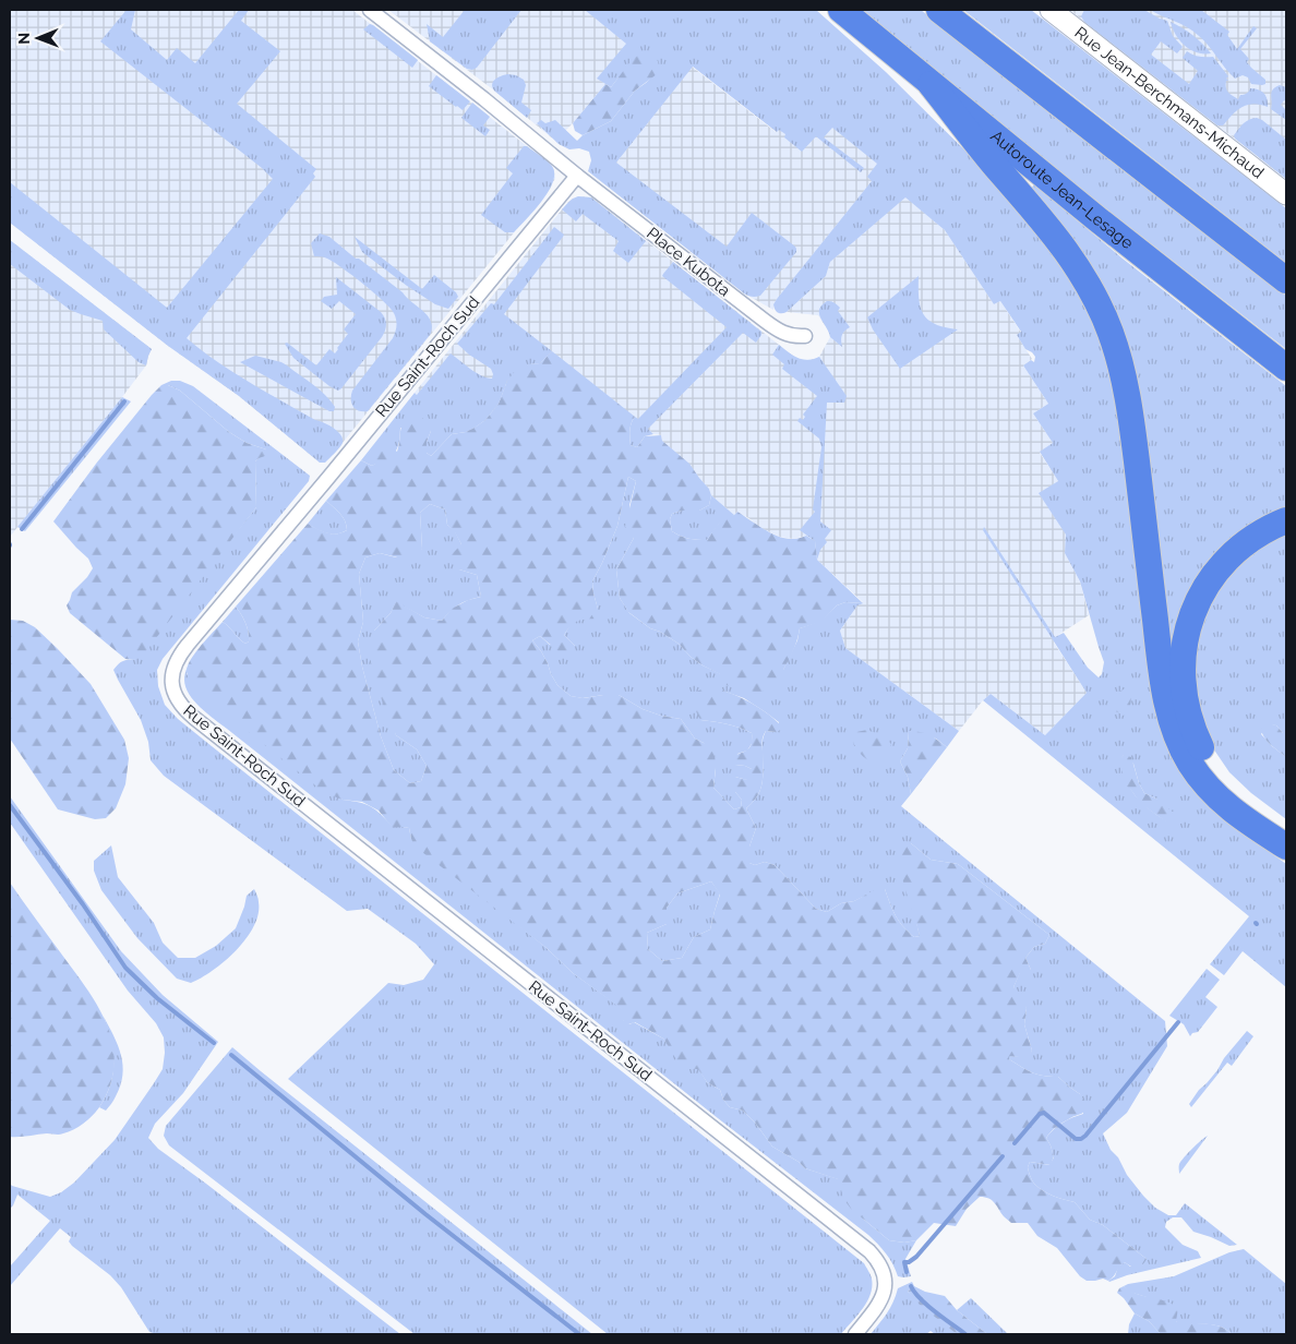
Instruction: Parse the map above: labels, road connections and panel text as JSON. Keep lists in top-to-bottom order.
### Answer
{
  "streets": {
    "highway": ["Autoroute Jean-Lesage"],
    "street": ["Rue Jean-Berchmans-Michaud", "Place Kubota", "Rue Saint-Roch Sud"]
  },
  "crossings": [
    ["Place Kubota", "Rue Saint-Roch Sud"]
  ],
  "north": "left"
}
